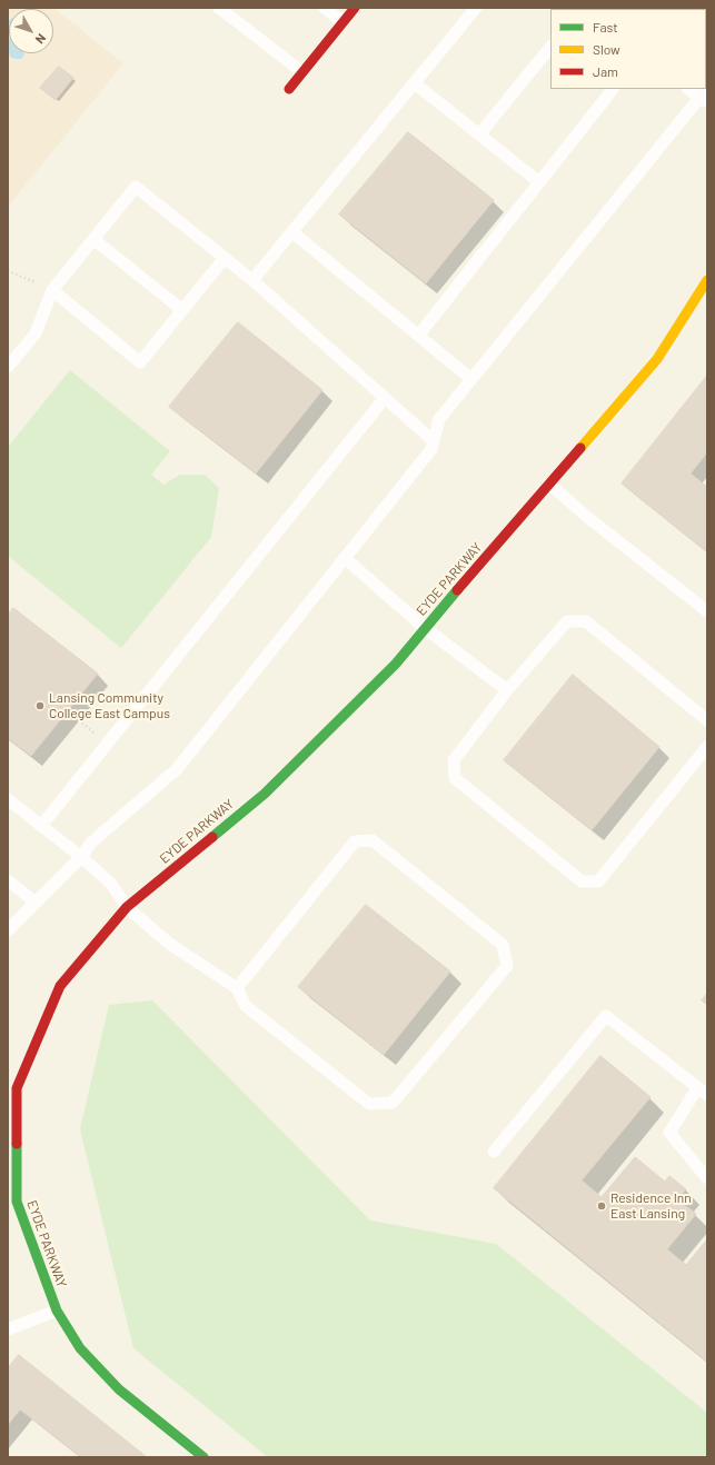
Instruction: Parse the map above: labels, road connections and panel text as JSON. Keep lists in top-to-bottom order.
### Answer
{
  "streets": {
    "street": ["EYDE PARKWAY"]
  },
  "places": ["Lansing Community College East Campus", "Residence Inn East Lansing"],
  "legend": ["Fast", "Slow", "Jam"],
  "north": "bottom right"
}
